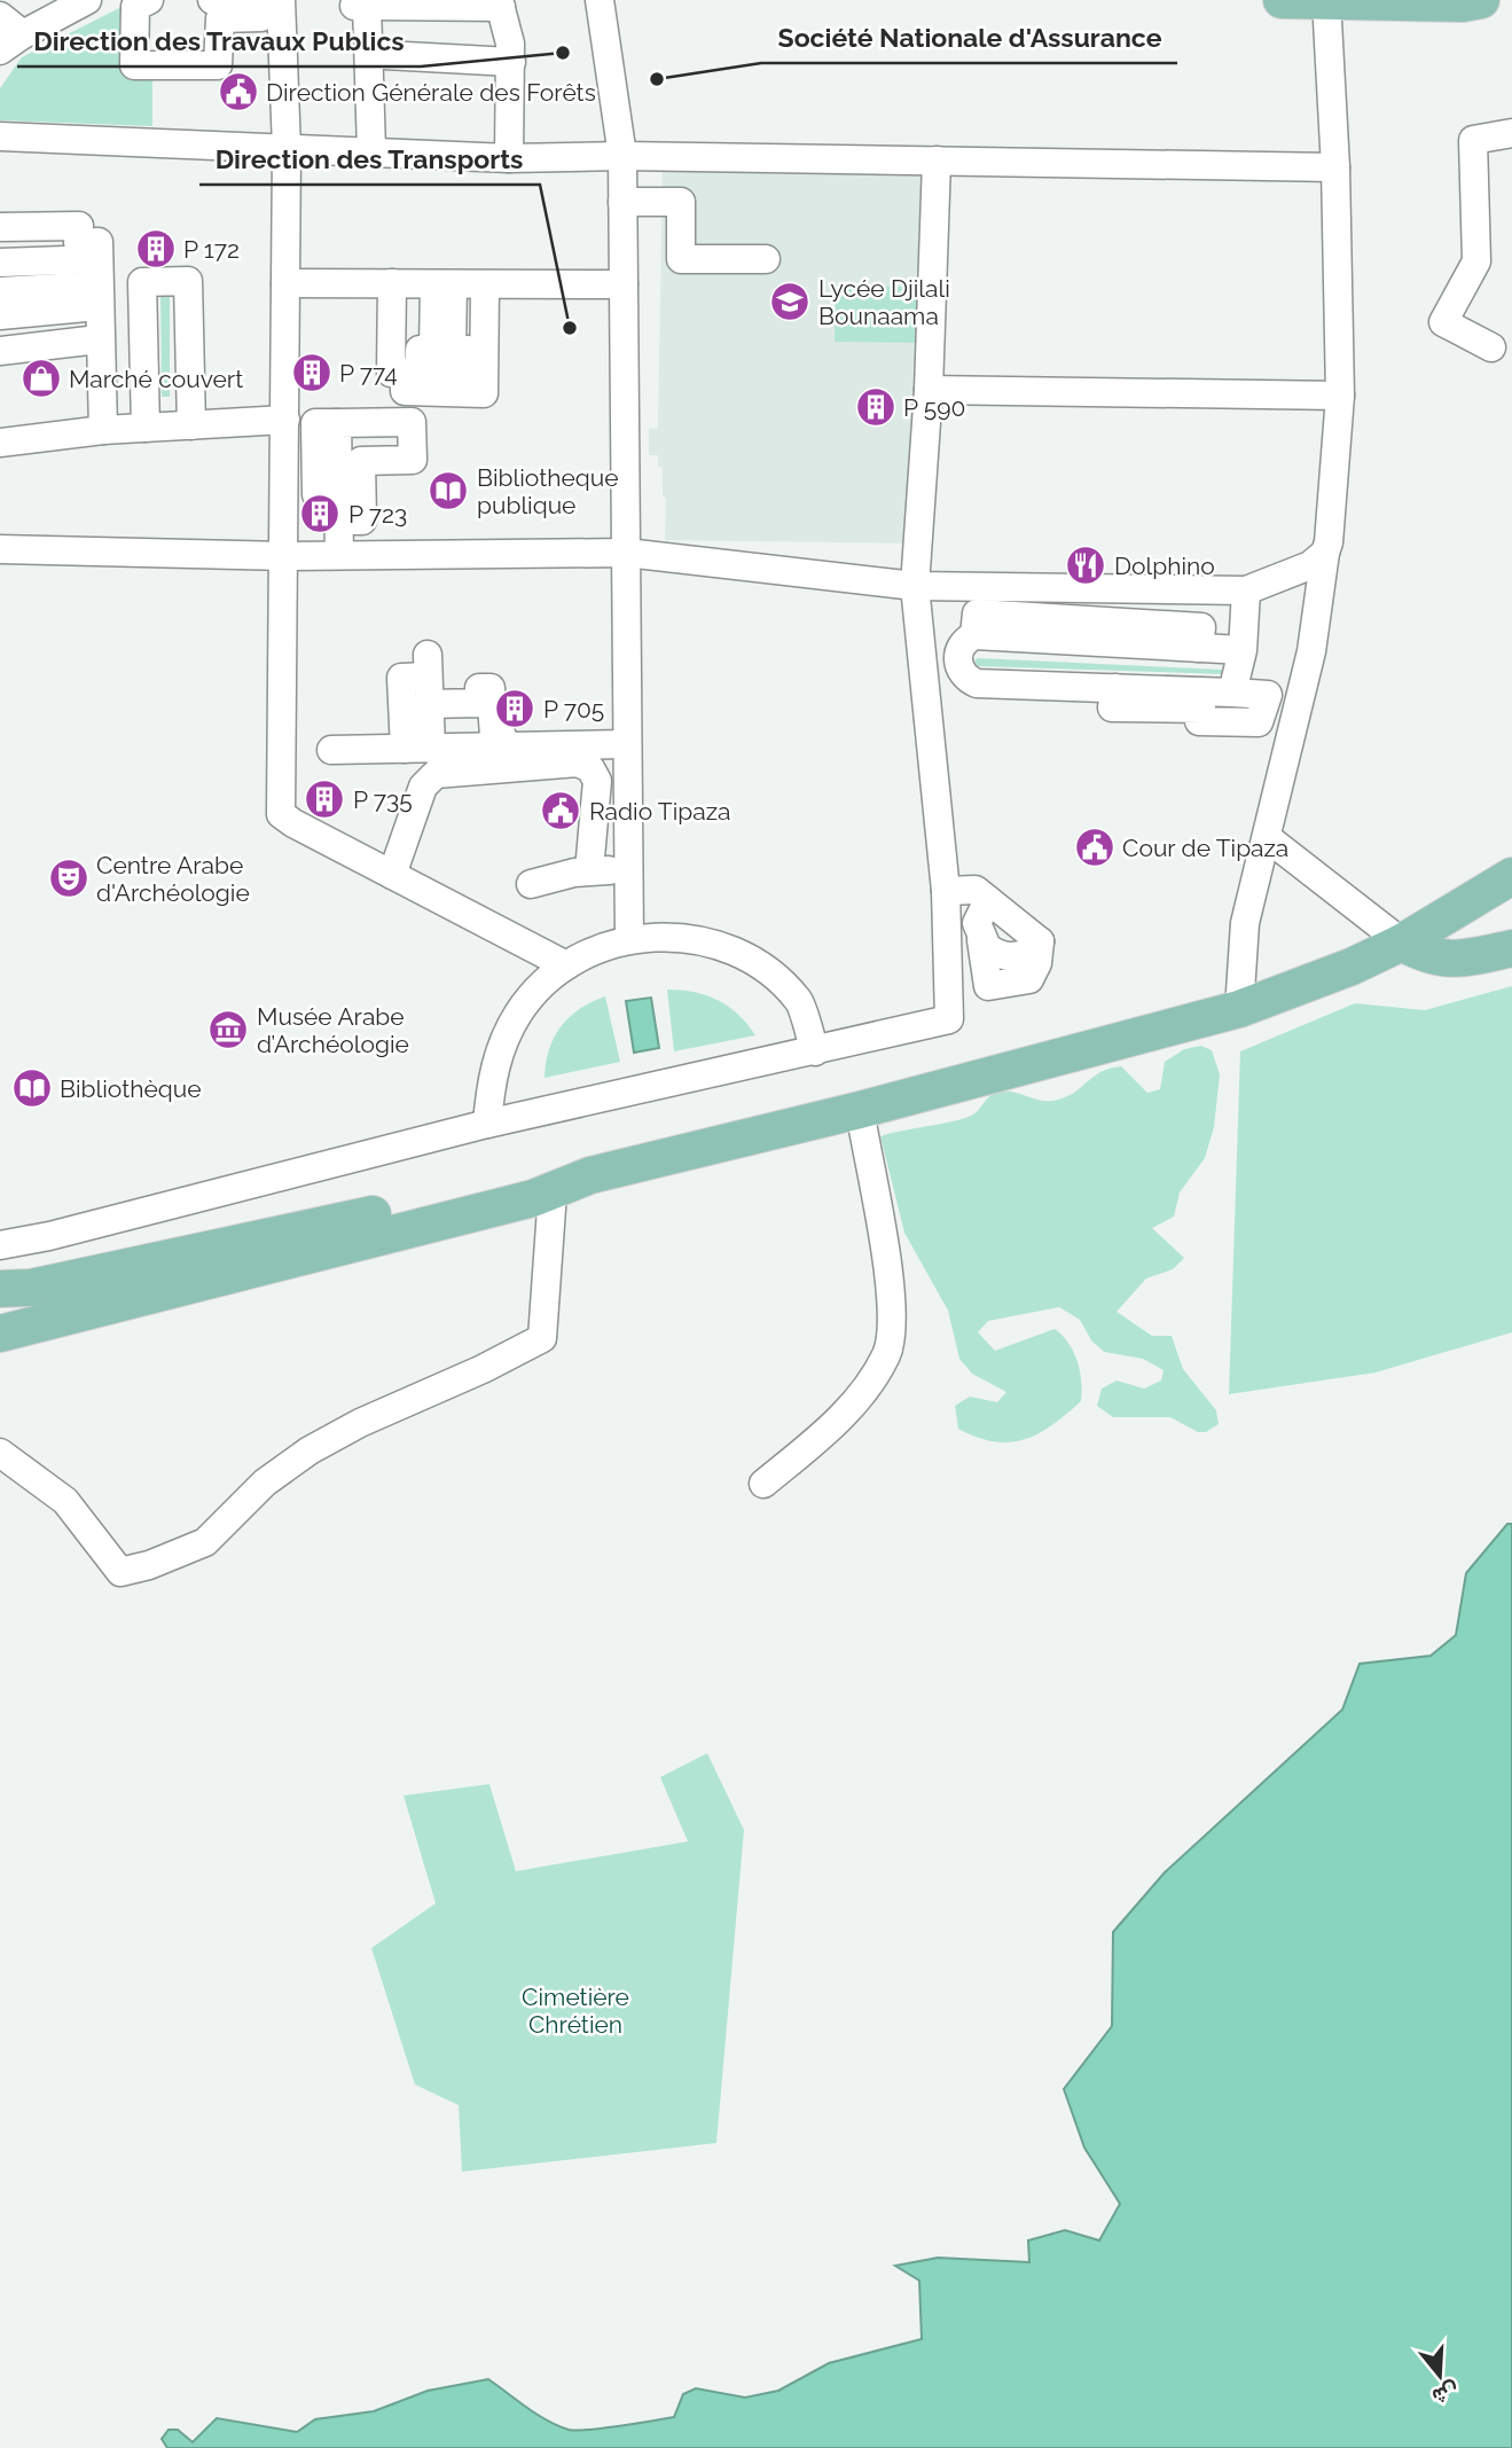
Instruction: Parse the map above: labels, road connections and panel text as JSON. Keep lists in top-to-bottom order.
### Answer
{
  "parks": ["Cimetière Chrétien"],
  "places": {
    "other": ["Direction des Travaux Publics", "Société Nationale d'Assurance", "Direction des Transports"],
    "public building": ["Direction Générale des Forêts", "Radio Tipaza", "Cour de Tipaza"],
    "building": [
      "P 172",
      "P 774",
      "P 590",
      "P 723",
      "P 705",
      "P 735"
    ],
    "school or university": ["Lycée Djilali Bounaama"],
    "shop": ["Marché couvert"],
    "library": ["Bibliotheque publique", "Bibliothèque"],
    "restaurant": ["Dolphino"],
    "theatre": ["Centre Arabe d'Archéologie"],
    "museum": ["Musée Arabe d’Archéologie"]
  },
  "north": "bottom"
}
